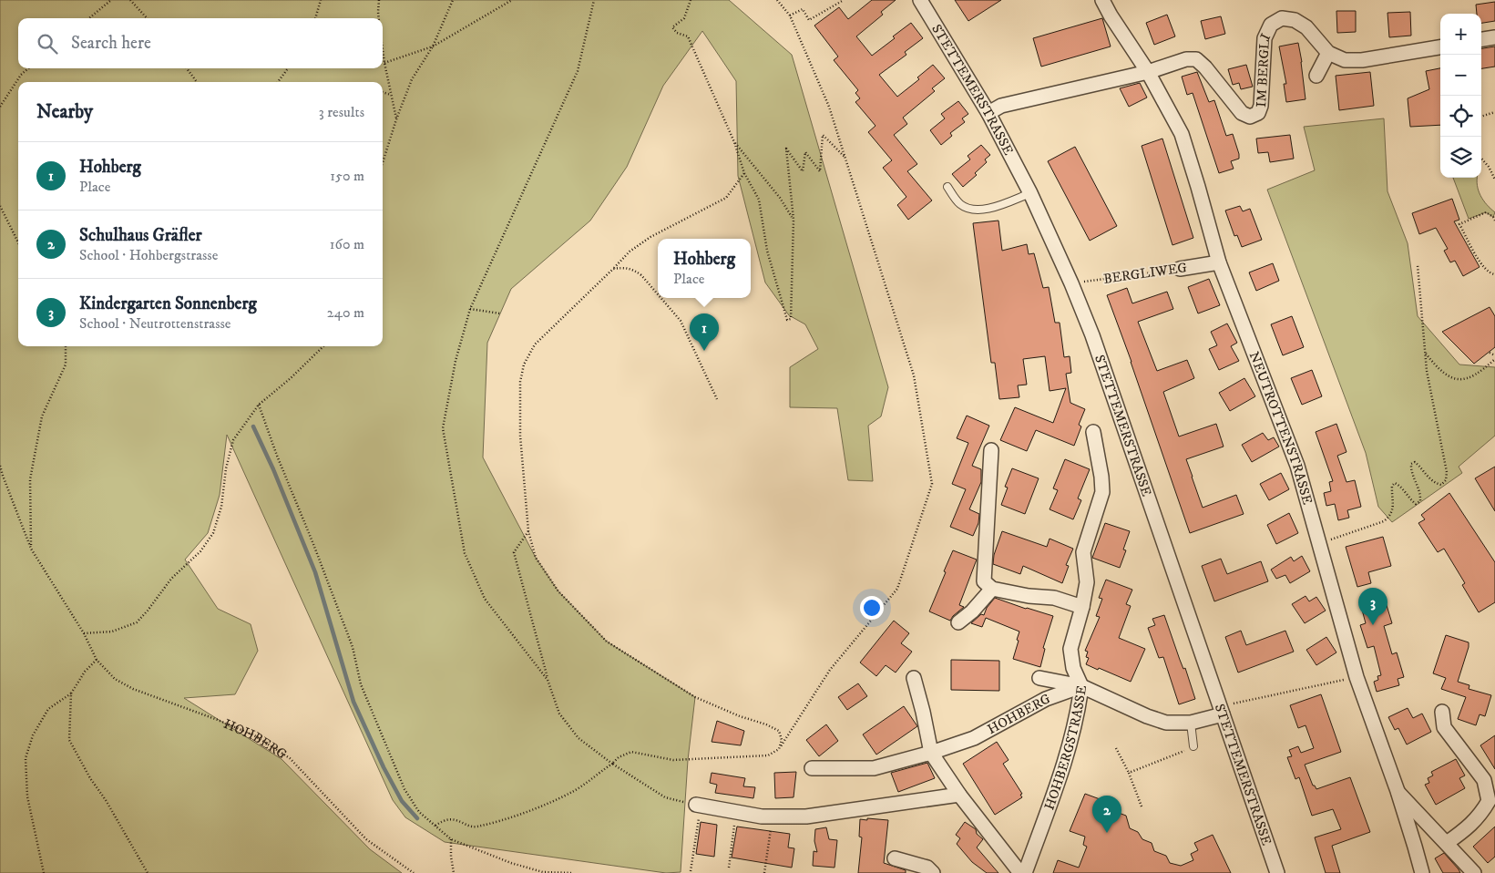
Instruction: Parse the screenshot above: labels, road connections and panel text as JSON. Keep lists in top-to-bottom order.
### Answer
{
  "streets": {
    "street": [
      "IM BERGLI",
      "STETTEMERSTRASSE",
      "BERGLIWEG",
      "NEUTROTTENSTRASSE",
      "HOHBERG",
      "HOHBERGSTRASSE"
    ]
  },
  "crossings": [
    ["IM BERGLI", "STETTEMERSTRASSE"],
    ["IM BERGLI", "NEUTROTTENSTRASSE"],
    ["STETTEMERSTRASSE", "BERGLIWEG"],
    ["STETTEMERSTRASSE", "HOHBERGSTRASSE"],
    ["BERGLIWEG", "NEUTROTTENSTRASSE"],
    ["HOHBERG", "HOHBERGSTRASSE"]
  ],
  "page": {
    "map_buttons": ["+", "−"],
    "search": "Search here",
    "heading": ["Nearby", "3 results"],
    "list": [
      {
        "mark": "1",
        "name": "Hohberg",
        "note": "Place",
        "value": "150 m"
      },
      {
        "mark": "2",
        "name": "Schulhaus Gräfler",
        "note": "School · Hohbergstrasse",
        "value": "160 m"
      },
      {
        "mark": "3",
        "name": "Kindergarten Sonnenberg",
        "note": "School · Neutrottenstrasse",
        "value": "240 m"
      }
    ],
    "popup": ["Hohberg", "Place"],
    "pins": ["1", "3", "2"]
  }
}
